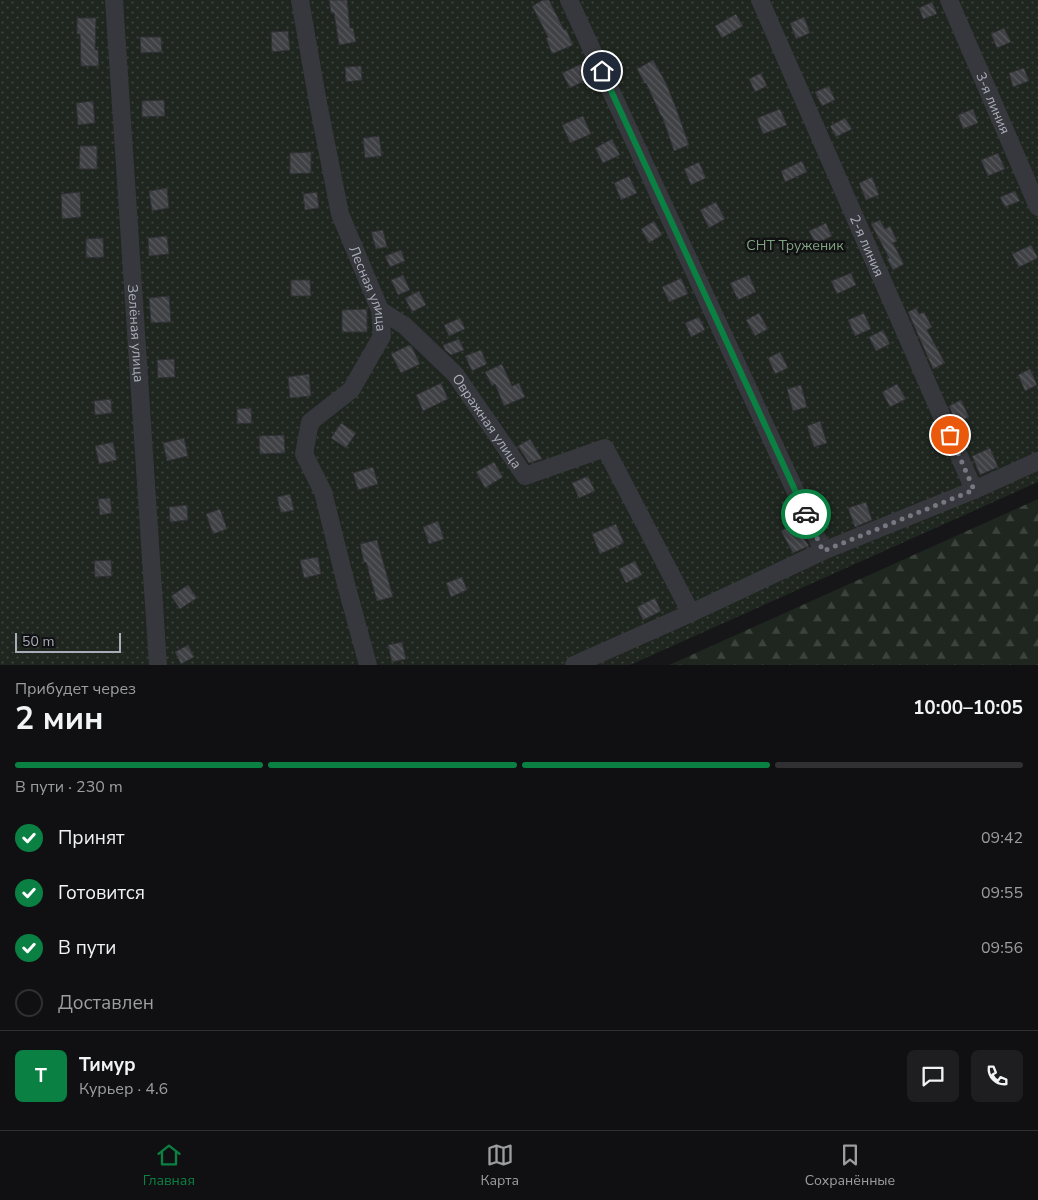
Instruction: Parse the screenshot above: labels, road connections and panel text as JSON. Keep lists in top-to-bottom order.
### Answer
{
  "streets": {
    "street": [
      "3-я линия",
      "2-я линия",
      "Лесная улица",
      "Зелёная улица",
      "Овражная улица"
    ]
  },
  "crossings": [
    ["Лесная улица", "Овражная улица"]
  ],
  "parks": ["СНТ Труженик"],
  "scale_bar": "50 m",
  "page": {
    "scale": "50 m",
    "heading": ["2 мин", "Прибудет через", "10:00–10:05"],
    "panel": ["Тимур", "Курьер · 4.6"],
    "bar": "В пути · 230 m",
    "list": [
      ["Принят", "09:42"],
      ["Готовится", "09:55"],
      ["В пути", "09:56"],
      "Доставлен"
    ],
    "round": "Т",
    "tabs": ["Главная", "Карта", "Сохранённые"]
  }
}
